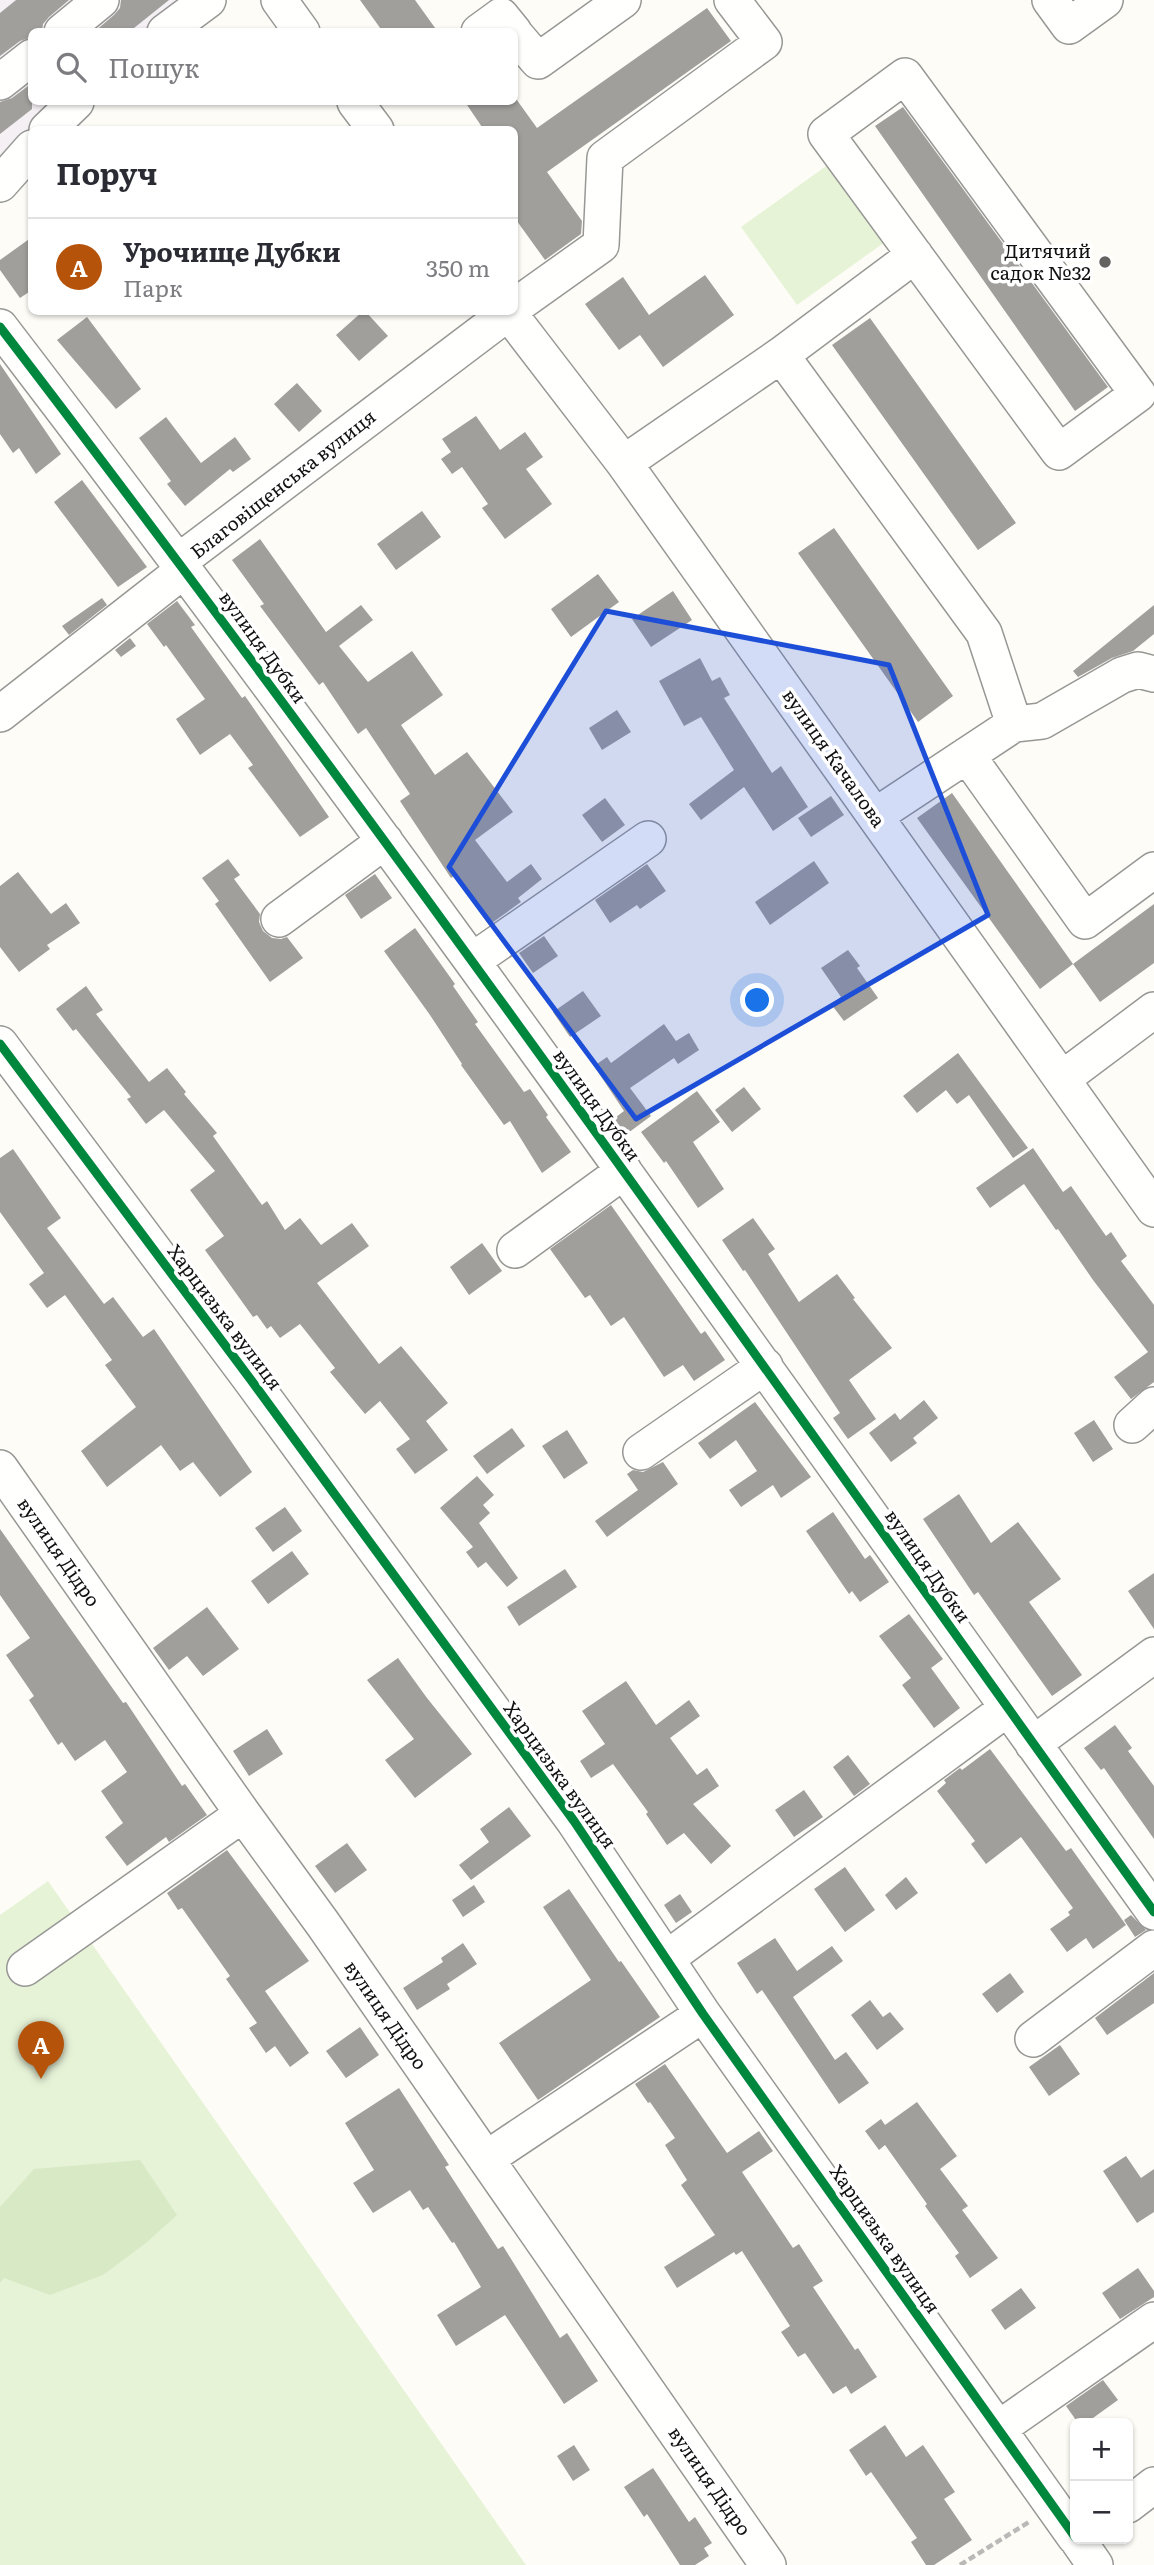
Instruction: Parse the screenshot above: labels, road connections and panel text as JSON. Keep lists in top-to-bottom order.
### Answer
{
  "streets": {
    "street": [
      "Благовіщенська вулиця",
      "вулиця Дубки",
      "вулиця Качалова",
      "Харцизька вулиця",
      "вулиця Дідро"
    ]
  },
  "crossings": [
    ["Благовіщенська вулиця", "вулиця Дубки"]
  ],
  "places": ["Дитячий садок №32"],
  "page": {
    "search": "Пошук",
    "heading": "Поруч",
    "list": [
      {
        "mark": "A",
        "name": "Урочище Дубки",
        "note": "Парк",
        "value": "350 m"
      }
    ],
    "pins": "A",
    "map_buttons": ["+", "−"]
  }
}
